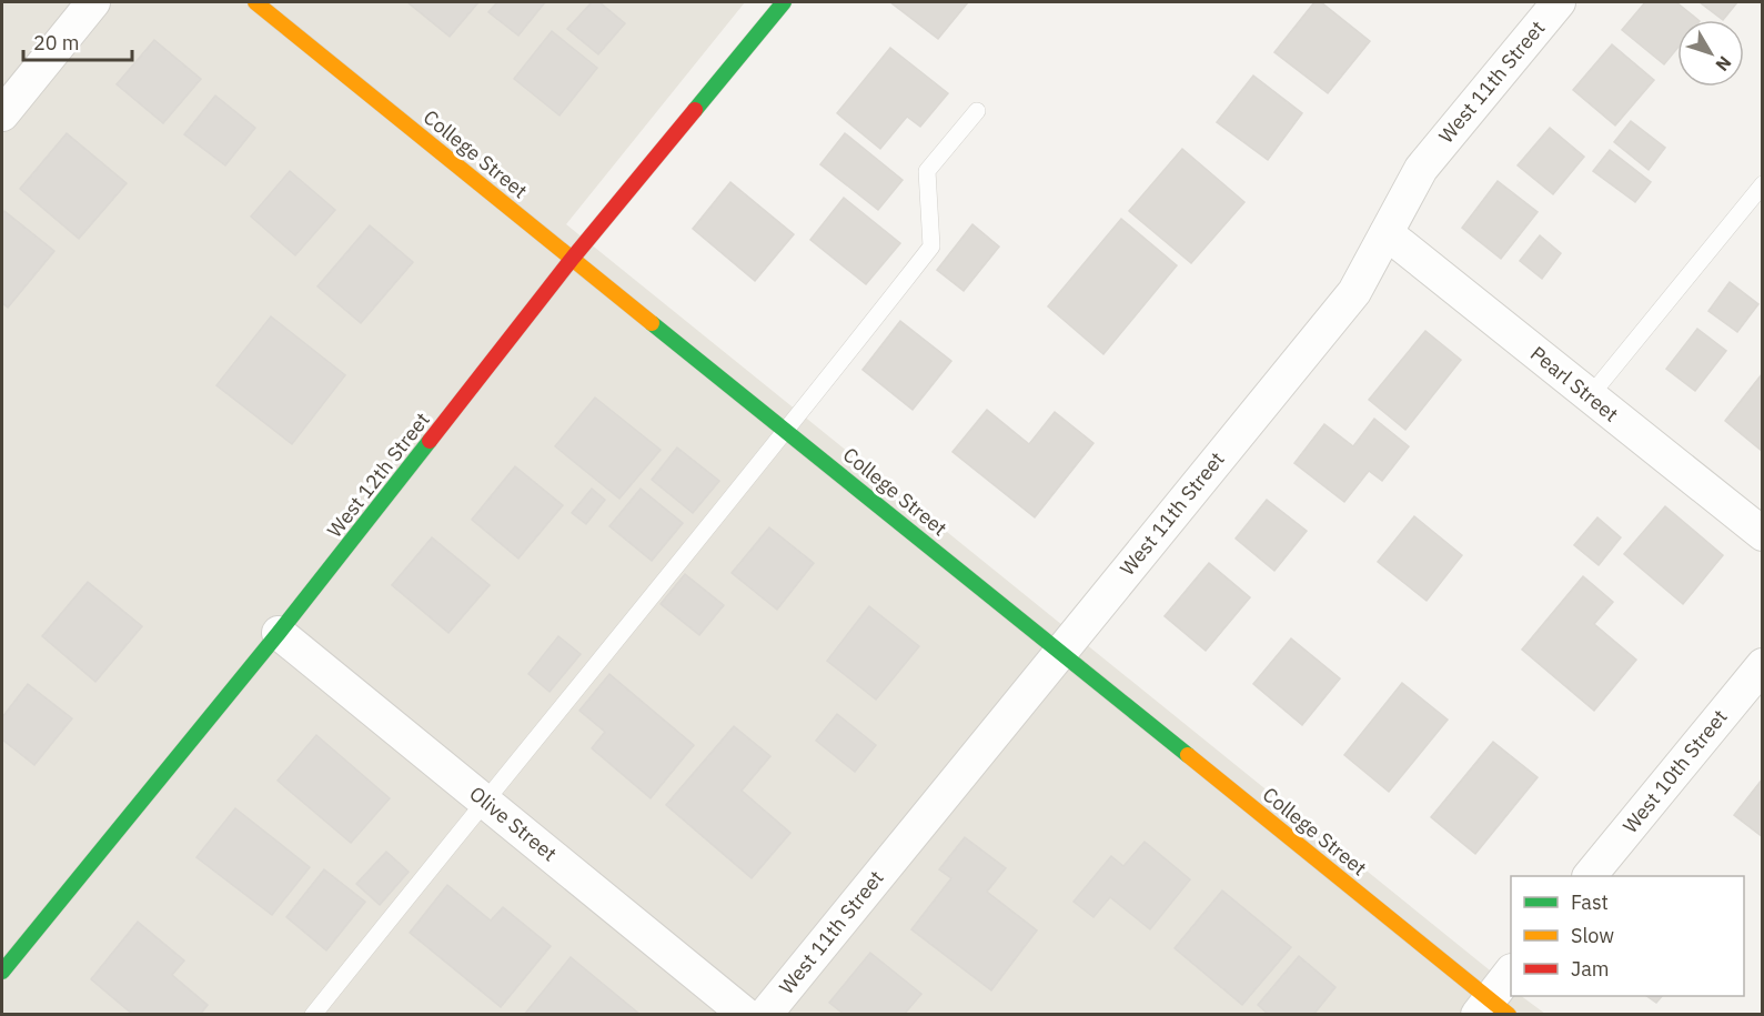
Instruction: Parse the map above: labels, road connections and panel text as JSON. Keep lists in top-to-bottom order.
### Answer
{
  "streets": {
    "street": [
      "West 11th Street",
      "College Street",
      "Pearl Street",
      "West 12th Street",
      "West 10th Street",
      "Olive Street"
    ]
  },
  "crossings": [
    ["West 11th Street", "College Street"],
    ["West 11th Street", "Pearl Street"],
    ["College Street", "West 12th Street"],
    ["West 12th Street", "Olive Street"]
  ],
  "legend": ["Fast", "Slow", "Jam"],
  "scale_bar": "20 m",
  "north": "bottom right"
}
